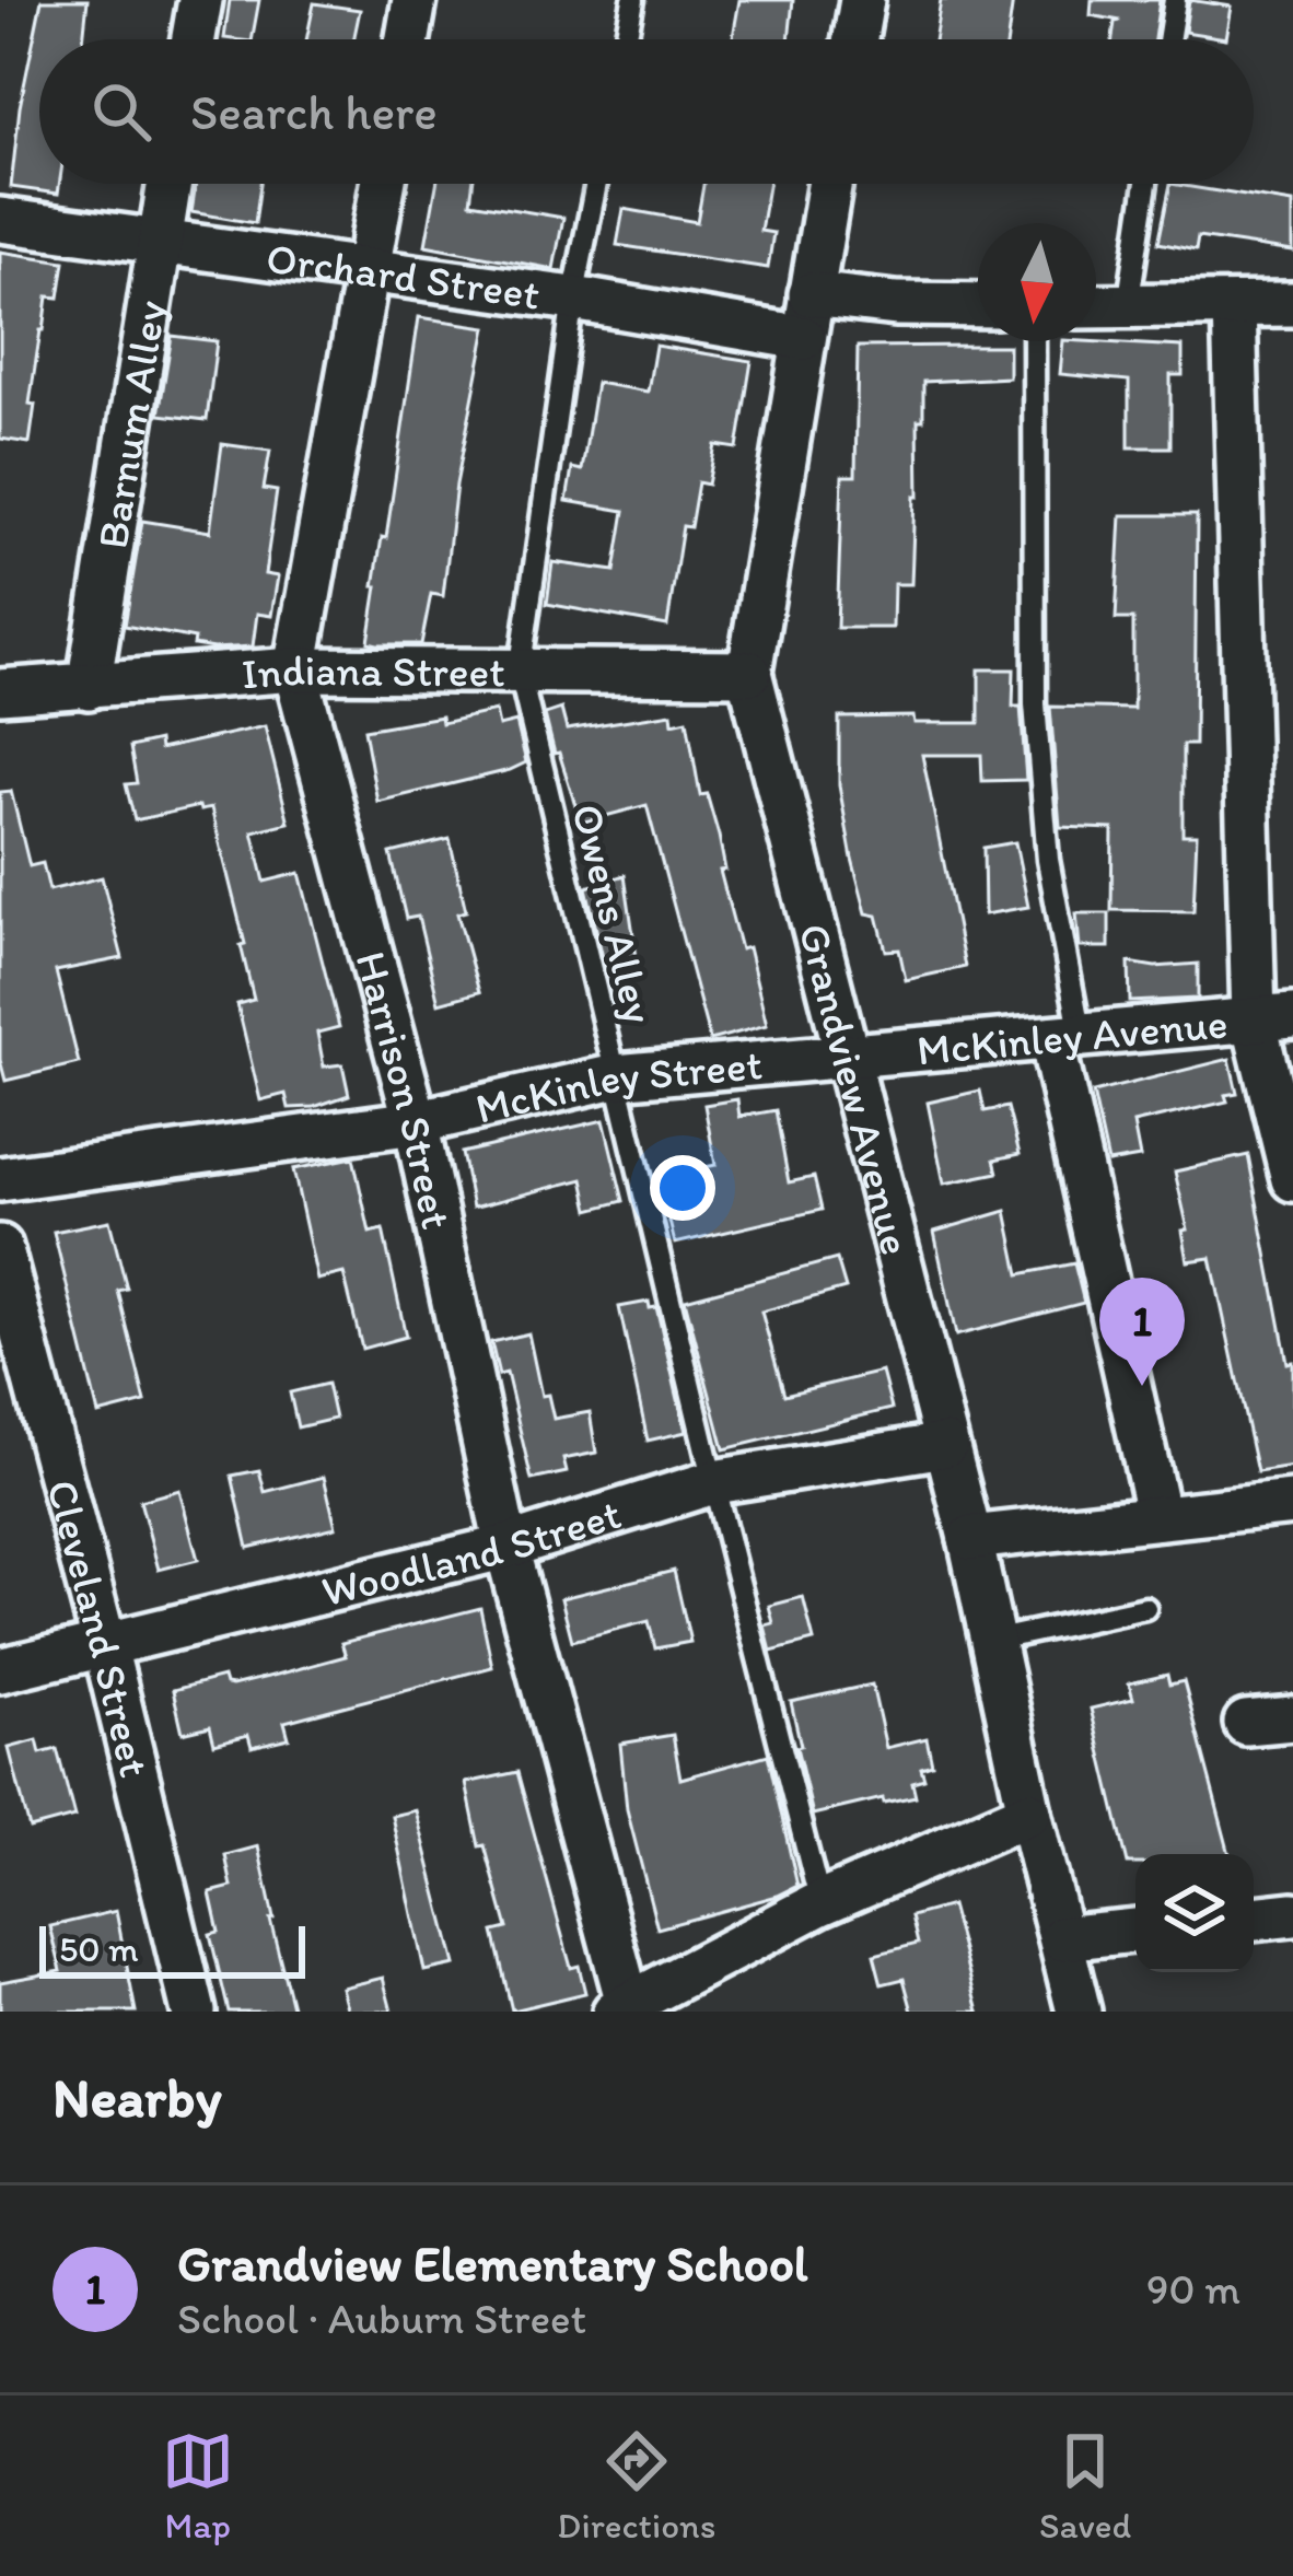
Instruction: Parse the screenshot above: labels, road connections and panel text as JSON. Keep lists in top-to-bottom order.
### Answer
{
  "streets": {
    "street": [
      "Orchard Street",
      "Barnum Alley",
      "Indiana Street",
      "McKinley Avenue",
      "McKinley Street",
      "Harrison Street",
      "Grandview Avenue",
      "Woodland Street",
      "Cleveland Street"
    ],
    "lane": ["Owens Alley"]
  },
  "crossings": [
    ["Orchard Street", "Barnum Alley"],
    ["Orchard Street", "Owens Alley"],
    ["Orchard Street", "Harrison Street"],
    ["Orchard Street", "Grandview Avenue"],
    ["Barnum Alley", "Indiana Street"],
    ["Indiana Street", "Owens Alley"],
    ["Indiana Street", "Harrison Street"],
    ["Indiana Street", "Grandview Avenue"],
    ["Owens Alley", "McKinley Street"],
    ["Owens Alley", "Woodland Street"],
    ["McKinley Avenue", "McKinley Street"],
    ["McKinley Avenue", "Grandview Avenue"],
    ["McKinley Street", "Harrison Street"],
    ["McKinley Street", "Grandview Avenue"],
    ["Harrison Street", "Woodland Street"],
    ["Grandview Avenue", "Woodland Street"],
    ["Woodland Street", "Cleveland Street"]
  ],
  "scale_bar": "50 m",
  "north": "bottom",
  "page": {
    "search": "Search here",
    "pins": "1",
    "scale": "50 m",
    "heading": "Nearby",
    "list": [
      {
        "mark": "1",
        "name": "Grandview Elementary School",
        "note": "School · Auburn Street",
        "value": "90 m"
      }
    ],
    "nav": ["Map", "Directions", "Saved"]
  }
}
